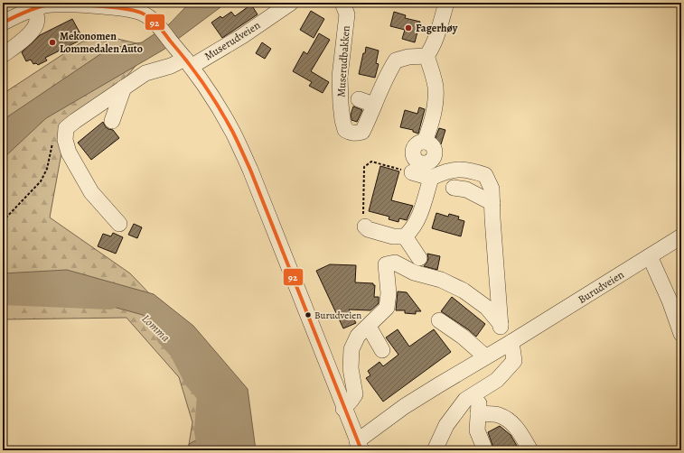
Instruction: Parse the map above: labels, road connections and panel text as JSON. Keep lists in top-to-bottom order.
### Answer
{
  "streets": {
    "street": ["Muserudveien", "Muserudbakken", "Burudveien"]
  },
  "water": ["Lomma"],
  "places": ["Fagerhøy", "Mekonomen Lommedalen Auto", "Burudveien"],
  "lines": ["transit line 92"]
}
